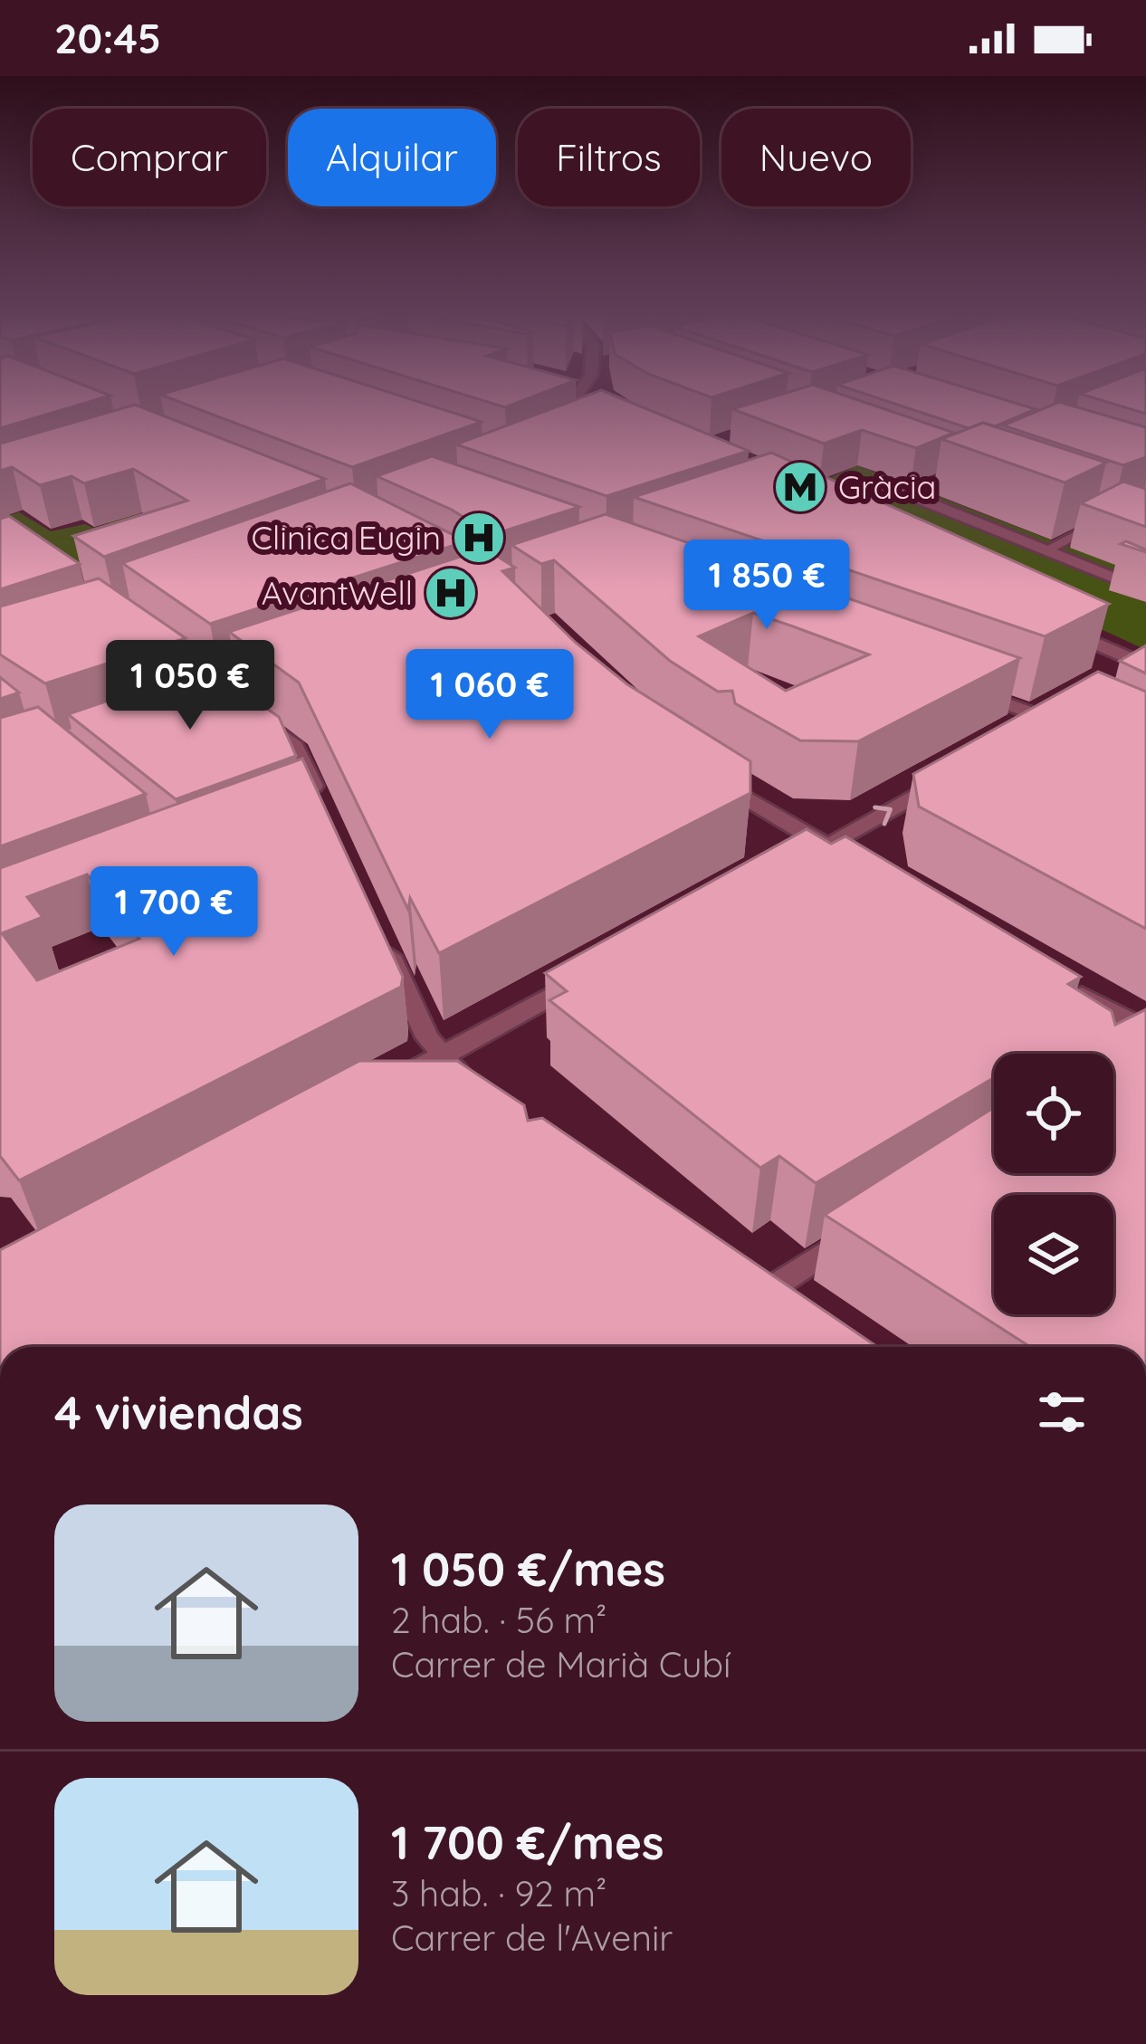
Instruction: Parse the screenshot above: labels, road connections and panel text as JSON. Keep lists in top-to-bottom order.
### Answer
{
  "places": {
    "metro station": ["Gràcia"],
    "hospital": ["Clinica Eugin", "AvantWell"]
  },
  "page": {
    "status": "20:45",
    "chip": [
      "Comprar",
      "Alquilar",
      "Filtros",
      "Nuevo"
    ],
    "price": [
      "1 850 €",
      "1 050 €",
      "1 060 €",
      "1 700 €"
    ],
    "heading": "4 viviendas",
    "list": [
      {
        "name": "1 050 €/mes",
        "note": "2 hab. · 56 m² · Carrer de Marià Cubí"
      },
      {
        "name": "1 700 €/mes",
        "note": "3 hab. · 92 m² · Carrer de l'Avenir"
      }
    ]
  }
}
